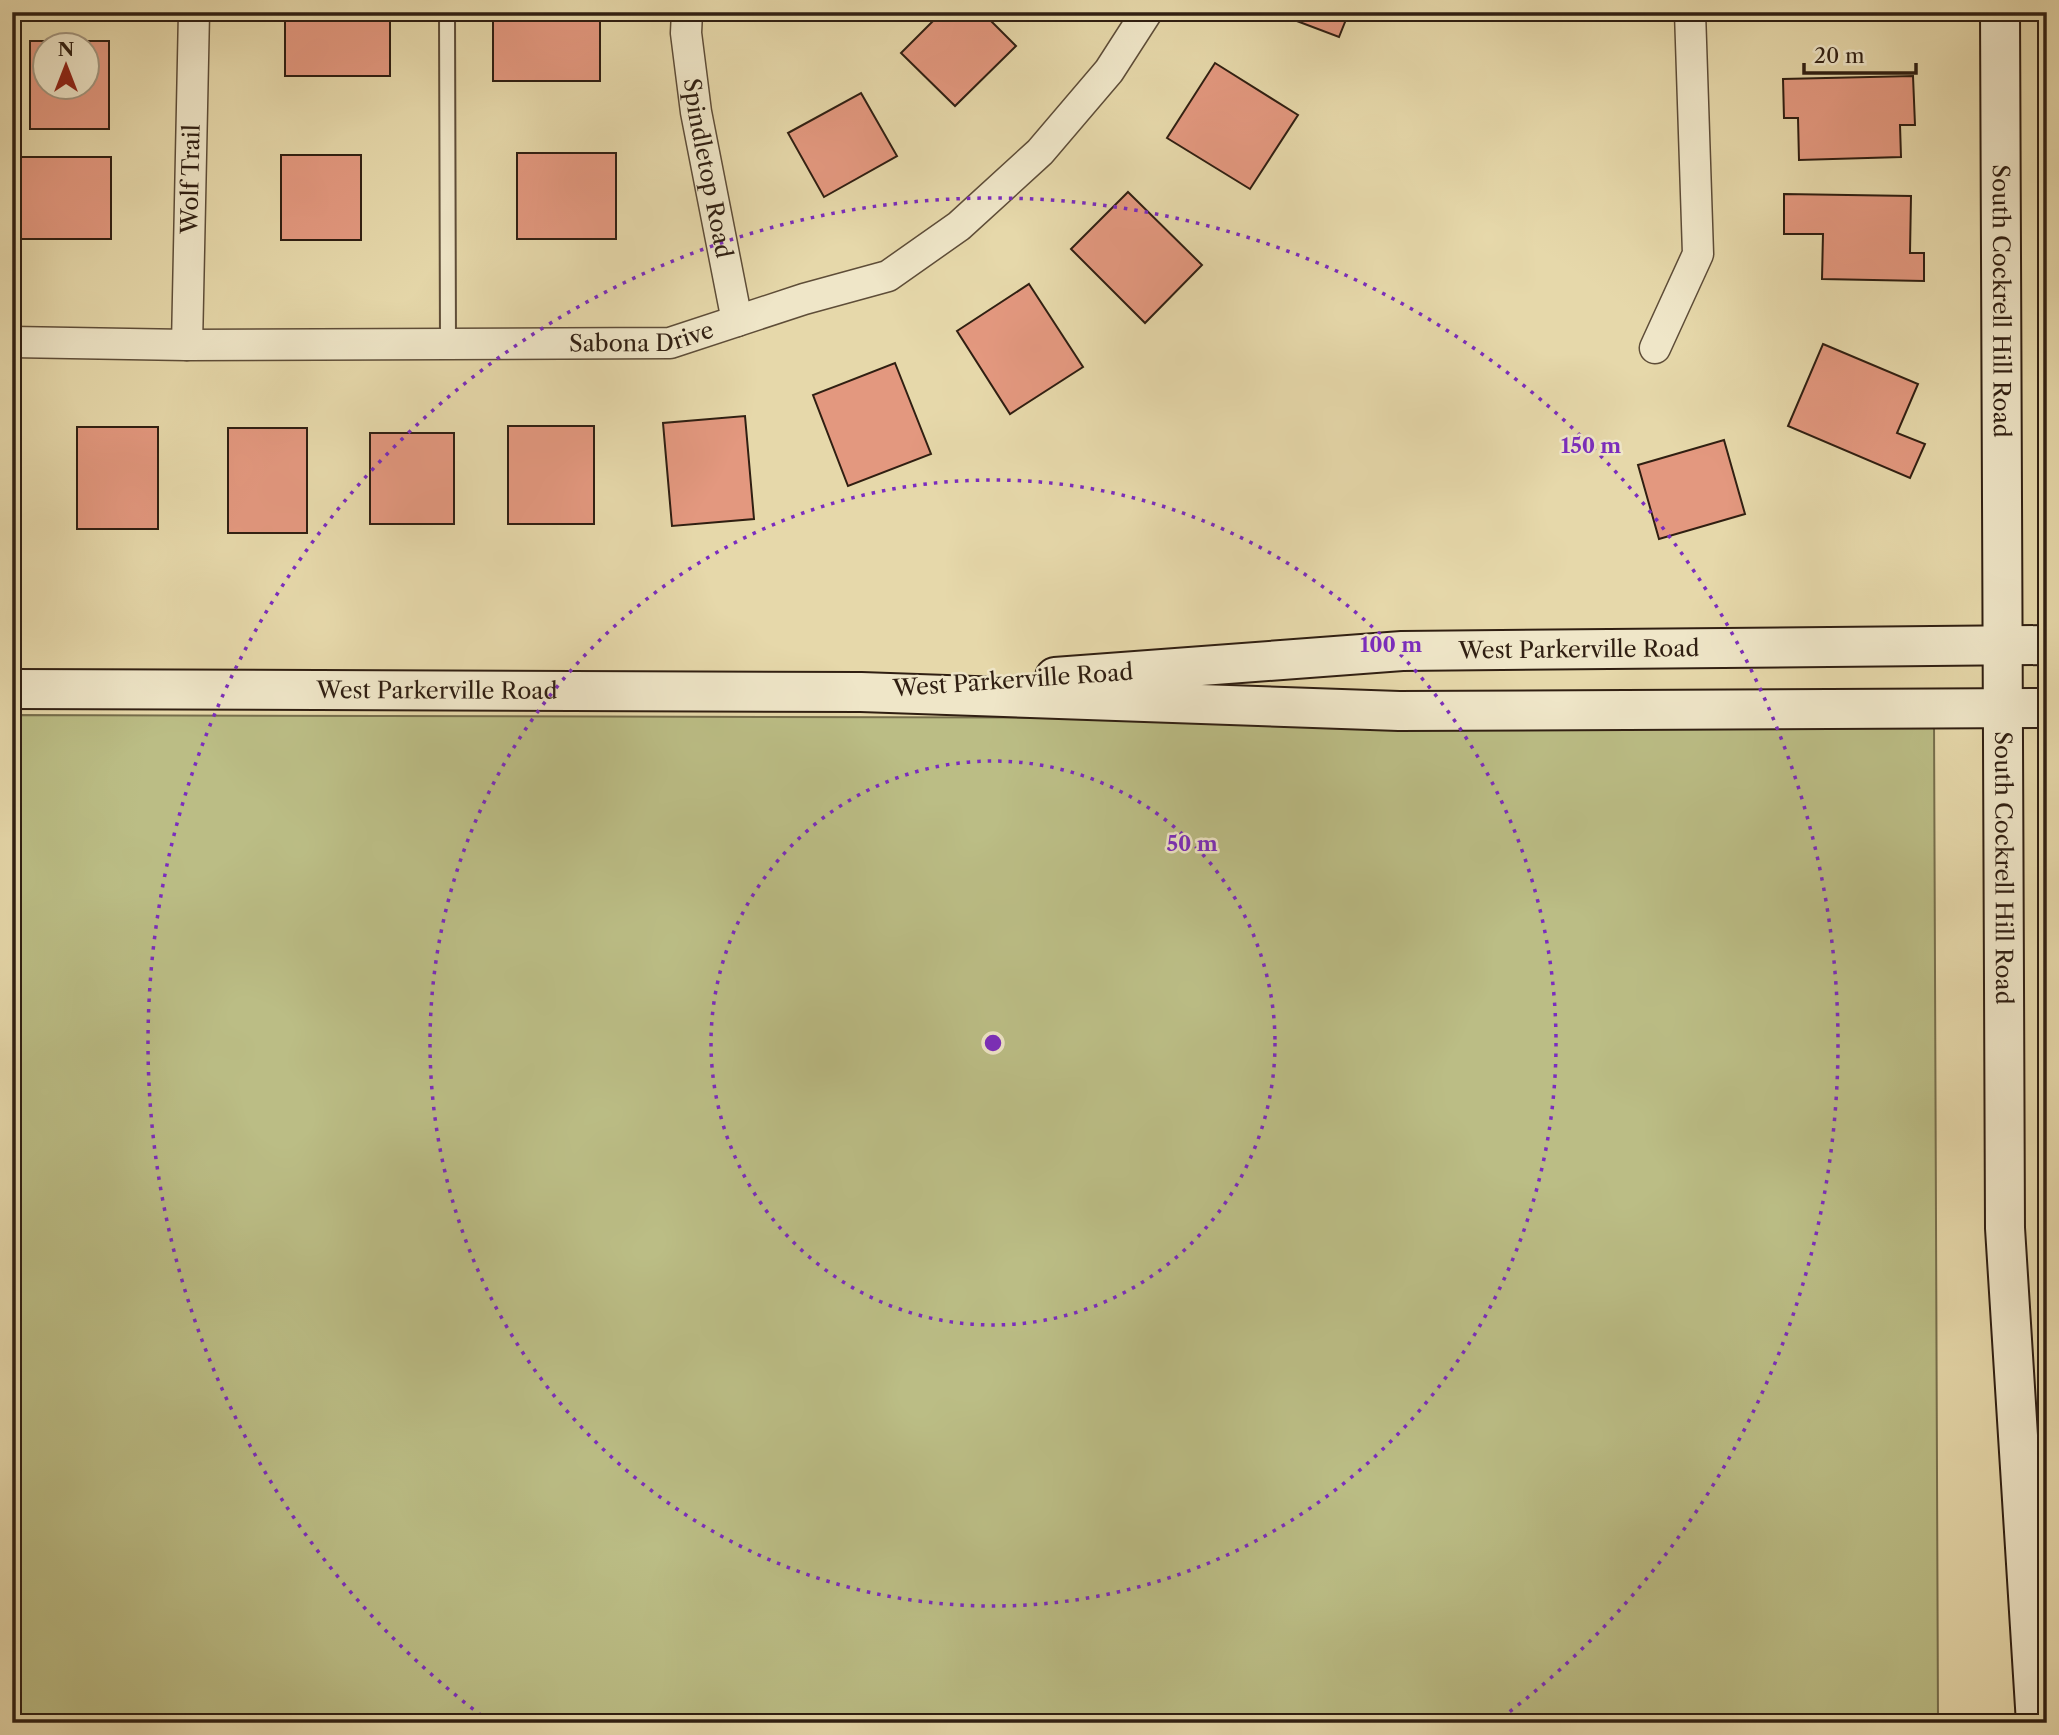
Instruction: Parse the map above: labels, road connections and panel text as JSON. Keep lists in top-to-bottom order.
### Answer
{
  "streets": {
    "street": [
      "Spindletop Road",
      "Wolf Trail",
      "South Cockrell Hill Road",
      "Sabona Drive",
      "West Parkerville Road"
    ]
  },
  "crossings": [
    ["Spindletop Road", "Sabona Drive"],
    ["Wolf Trail", "Sabona Drive"],
    ["South Cockrell Hill Road", "West Parkerville Road"]
  ],
  "scale_bar": "20 m",
  "north": "top",
  "rings": ["150 m", "100 m", "50 m"]
}
